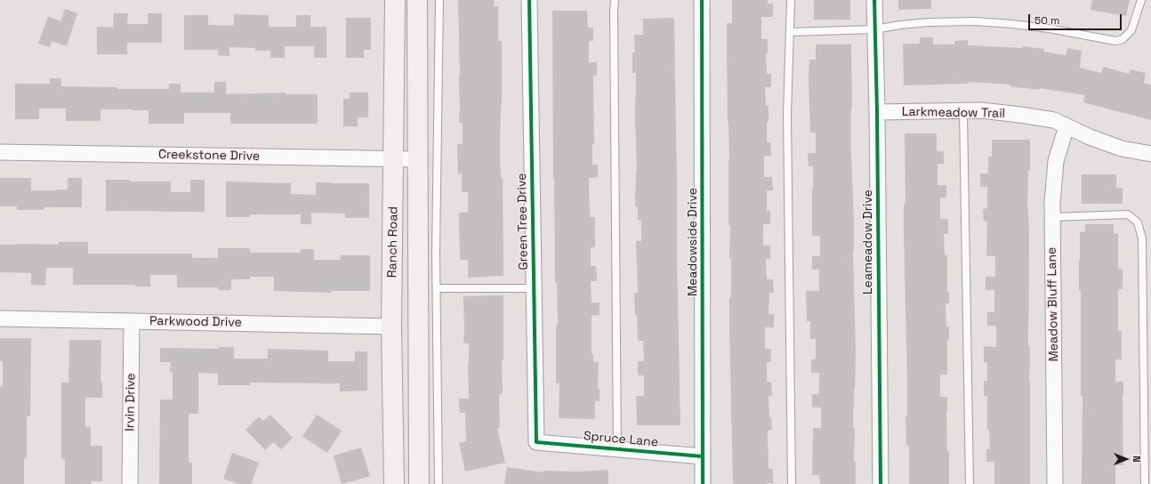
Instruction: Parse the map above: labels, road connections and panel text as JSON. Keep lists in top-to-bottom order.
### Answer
{
  "streets": {
    "main road": ["Ranch Road"],
    "street": [
      "Larkmeadow Trail",
      "Creekstone Drive",
      "Green Tree Drive",
      "Meadowside Drive",
      "Leameadow Drive",
      "Meadow Bluff Lane",
      "Parkwood Drive",
      "Irvin Drive",
      "Spruce Lane"
    ]
  },
  "crossings": [
    ["Larkmeadow Trail", "Leameadow Drive"],
    ["Larkmeadow Trail", "Meadow Bluff Lane"],
    ["Creekstone Drive", "Ranch Road"],
    ["Green Tree Drive", "Spruce Lane"],
    ["Ranch Road", "Parkwood Drive"],
    ["Meadowside Drive", "Spruce Lane"],
    ["Parkwood Drive", "Irvin Drive"]
  ],
  "scale_bar": "50 m",
  "north": "right"
}
